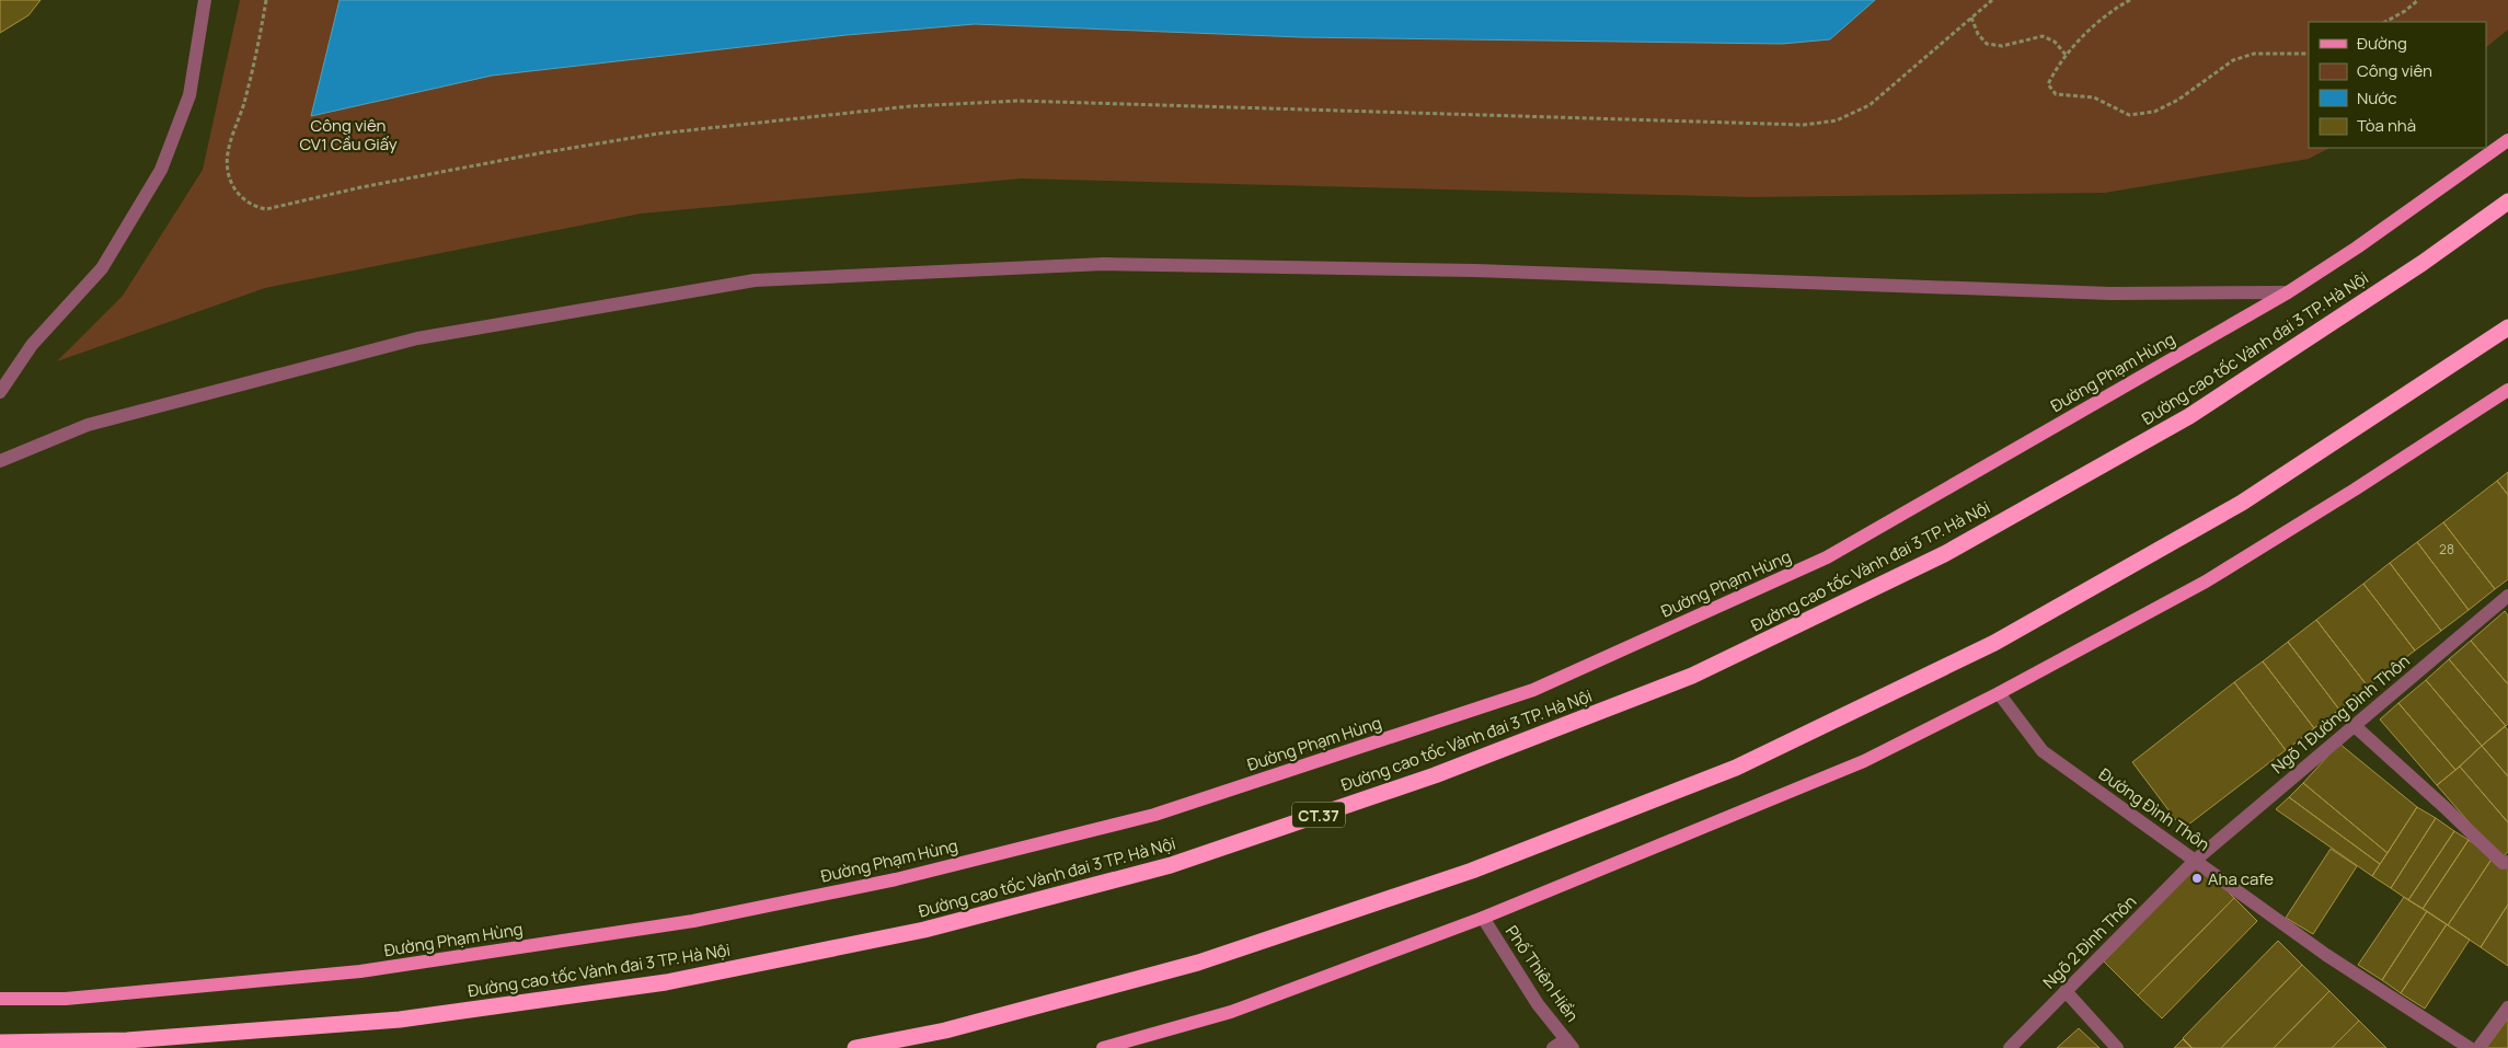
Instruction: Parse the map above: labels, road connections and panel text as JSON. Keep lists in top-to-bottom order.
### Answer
{
  "streets": {
    "highway": ["Đường cao tốc Vành đai 3 TP. Hà Nội", "CT.37"],
    "main road": ["Đường Phạm Hùng"],
    "street": [
      "Ngõ 1 Đường Đình Thôn",
      "Đường Đình Thôn",
      "Ngõ 2 Đình Thôn",
      "Phố Thiên Hiền"
    ]
  },
  "crossings": [
    ["Ngõ 1 Đường Đình Thôn", "Đường Đình Thôn"],
    ["Ngõ 1 Đường Đình Thôn", "Ngõ 2 Đình Thôn"],
    ["Đường Đình Thôn", "Ngõ 2 Đình Thôn"]
  ],
  "parks": ["Công viên CV1 Cầu Giấy"],
  "places": ["Aha cafe"],
  "house_numbers": ["28"],
  "legend": [
    "Đường",
    "Công viên",
    "Nước",
    "Tòa nhà"
  ]
}
